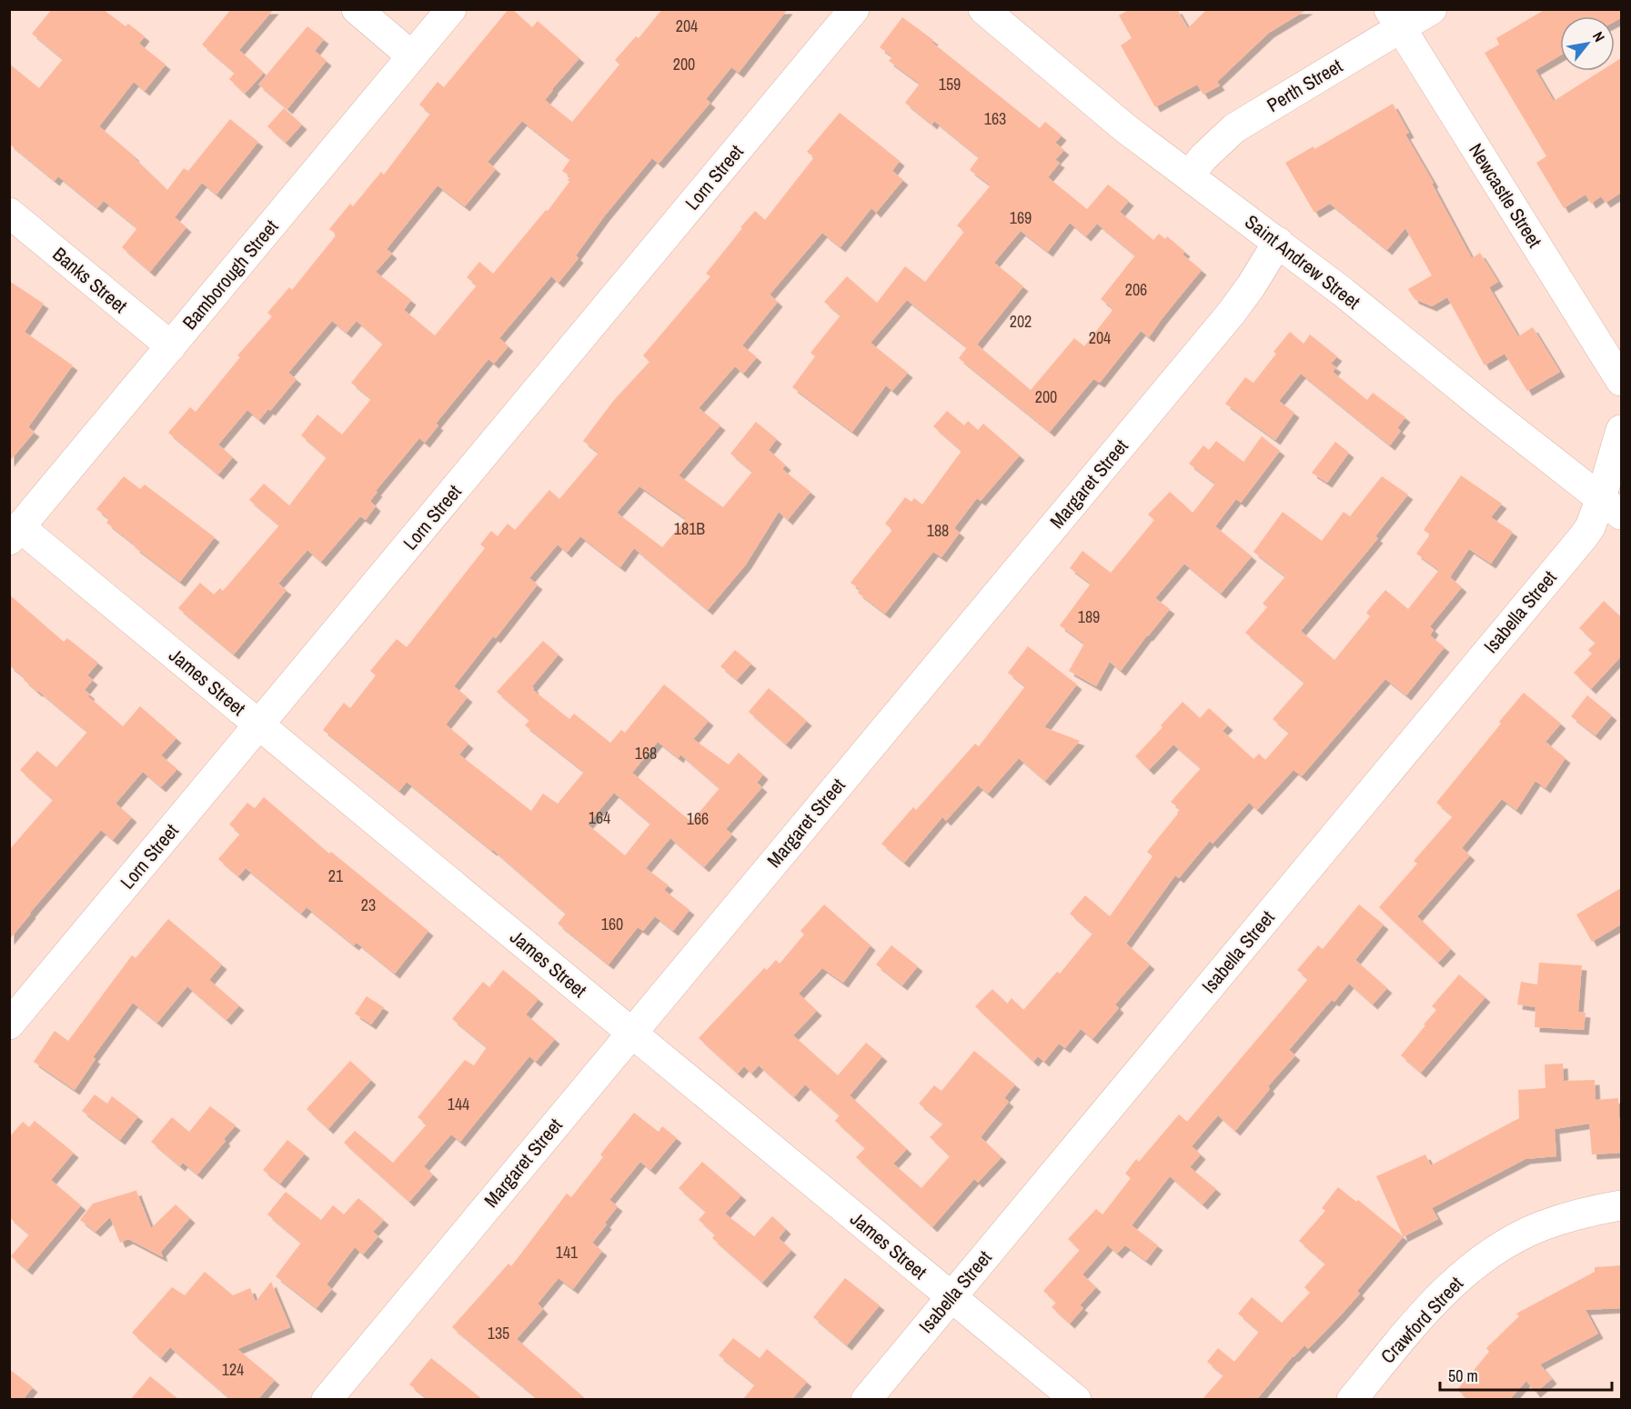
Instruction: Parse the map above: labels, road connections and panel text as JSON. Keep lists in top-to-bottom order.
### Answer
{
  "streets": {
    "street": [
      "Perth Street",
      "Lorn Street",
      "Newcastle Street",
      "Saint Andrew Street",
      "Bamborough Street",
      "Banks Street",
      "Margaret Street",
      "Isabella Street",
      "James Street",
      "Crawford Street"
    ]
  },
  "crossings": [
    ["Perth Street", "Newcastle Street"],
    ["Perth Street", "Saint Andrew Street"],
    ["Lorn Street", "James Street"],
    ["Saint Andrew Street", "Margaret Street"],
    ["Saint Andrew Street", "Isabella Street"],
    ["Bamborough Street", "Banks Street"],
    ["Bamborough Street", "James Street"],
    ["Margaret Street", "James Street"],
    ["Isabella Street", "James Street"]
  ],
  "house_numbers": [
    "204",
    "200",
    "159",
    "163",
    "169",
    "206",
    "202",
    "204",
    "200",
    "181B",
    "188",
    "189",
    "168",
    "164",
    "166",
    "21",
    "23",
    "160",
    "144",
    "141",
    "135",
    "124"
  ],
  "scale_bar": "50 m",
  "north": "top right"
}
